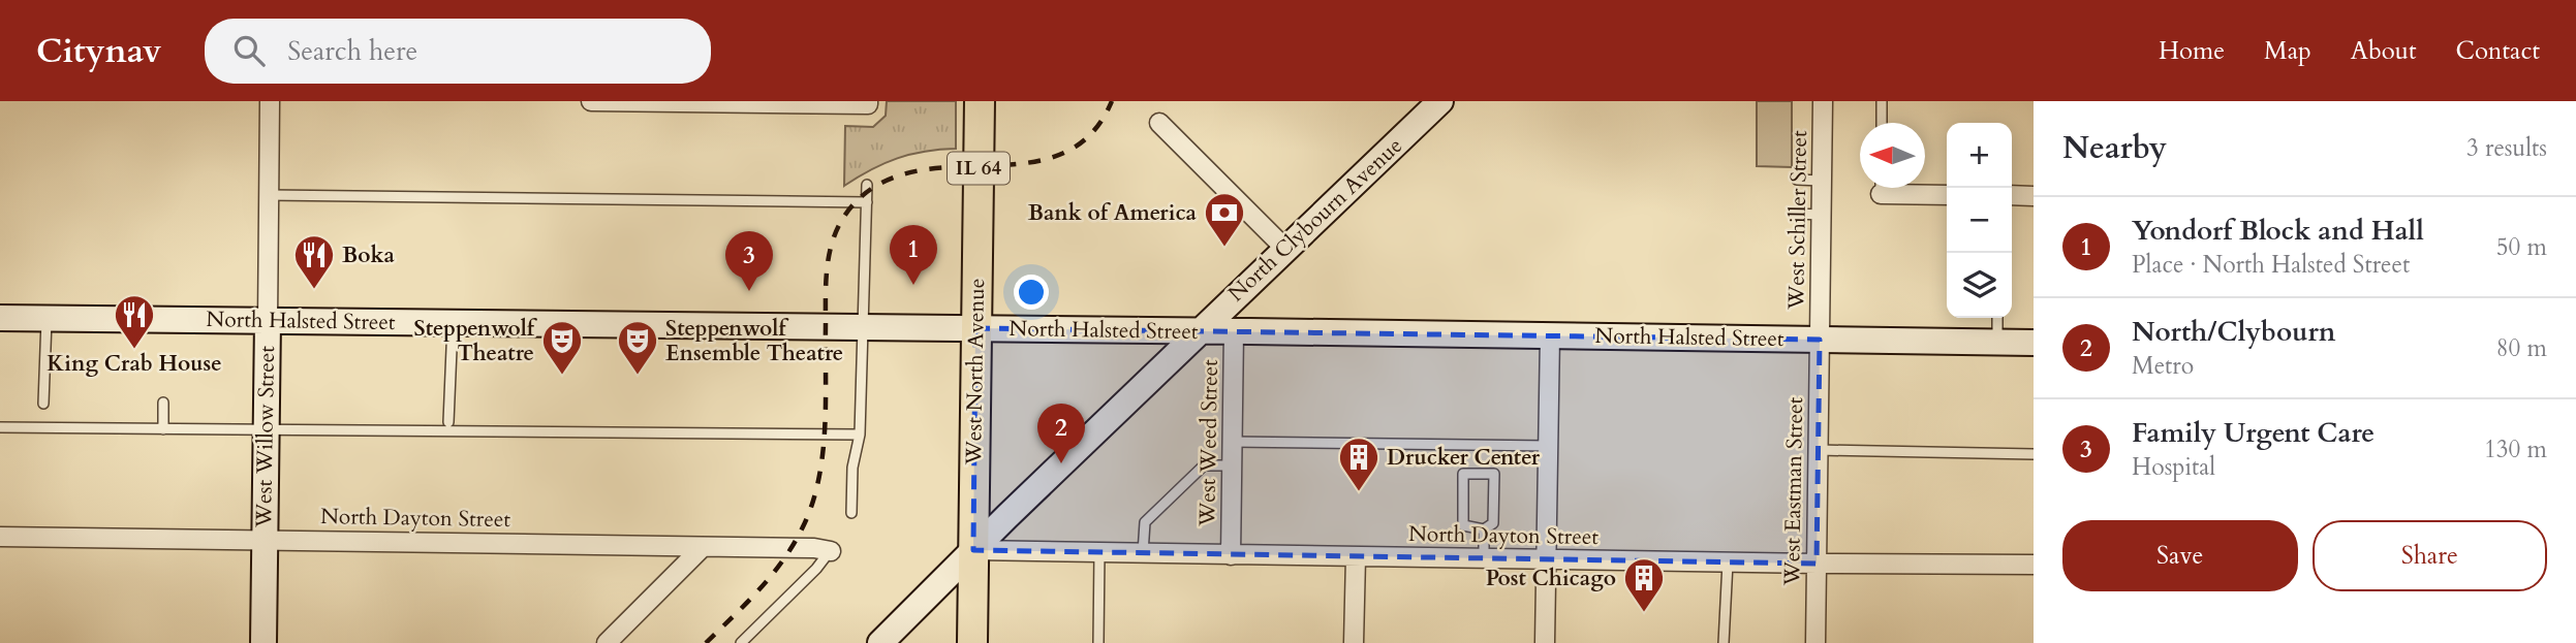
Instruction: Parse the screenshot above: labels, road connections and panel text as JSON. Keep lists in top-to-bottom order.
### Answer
{
  "streets": {
    "main road": [
      "IL 64",
      "North Clybourn Avenue",
      "North Halsted Street",
      "West North Avenue",
      "West Willow Street"
    ],
    "street": [
      "West Schiller Street",
      "West Weed Street",
      "West Eastman Street",
      "North Dayton Street"
    ]
  },
  "crossings": [
    ["North Clybourn Avenue", "North Halsted Street"],
    ["North Clybourn Avenue", "West North Avenue"],
    ["North Clybourn Avenue", "North Dayton Street"],
    ["West Schiller Street", "North Halsted Street"],
    ["West Schiller Street", "West Eastman Street"],
    ["North Halsted Street", "West North Avenue"],
    ["North Halsted Street", "West Willow Street"],
    ["North Halsted Street", "West Weed Street"],
    ["North Halsted Street", "West Eastman Street"],
    ["West North Avenue", "North Dayton Street"],
    ["West Willow Street", "North Dayton Street"],
    ["West Weed Street", "North Dayton Street"],
    ["West Eastman Street", "North Dayton Street"]
  ],
  "places": {
    "bank": ["Bank of America"],
    "restaurant": ["Boka", "King Crab House"],
    "theatre": ["Steppenwolf Theatre", "Steppenwolf Ensemble Theatre"],
    "building": ["Drucker Center", "Post Chicago"]
  },
  "north": "left",
  "page": {
    "header": "Citynav",
    "search": "Search here",
    "nav": [
      "Home",
      "Map",
      "About",
      "Contact"
    ],
    "heading": ["Nearby", "3 results"],
    "map_buttons": ["+", "−"],
    "list": [
      {
        "mark": "1",
        "name": "Yondorf Block and Hall",
        "note": "Place · North Halsted Street",
        "value": "50 m"
      },
      {
        "mark": "2",
        "name": "North/Clybourn",
        "note": "Metro",
        "value": "80 m"
      },
      {
        "mark": "3",
        "name": "Family Urgent Care",
        "note": "Hospital",
        "value": "130 m"
      }
    ],
    "pins": ["1", "3", "2"],
    "buttons": ["Save", "Share"]
  }
}
